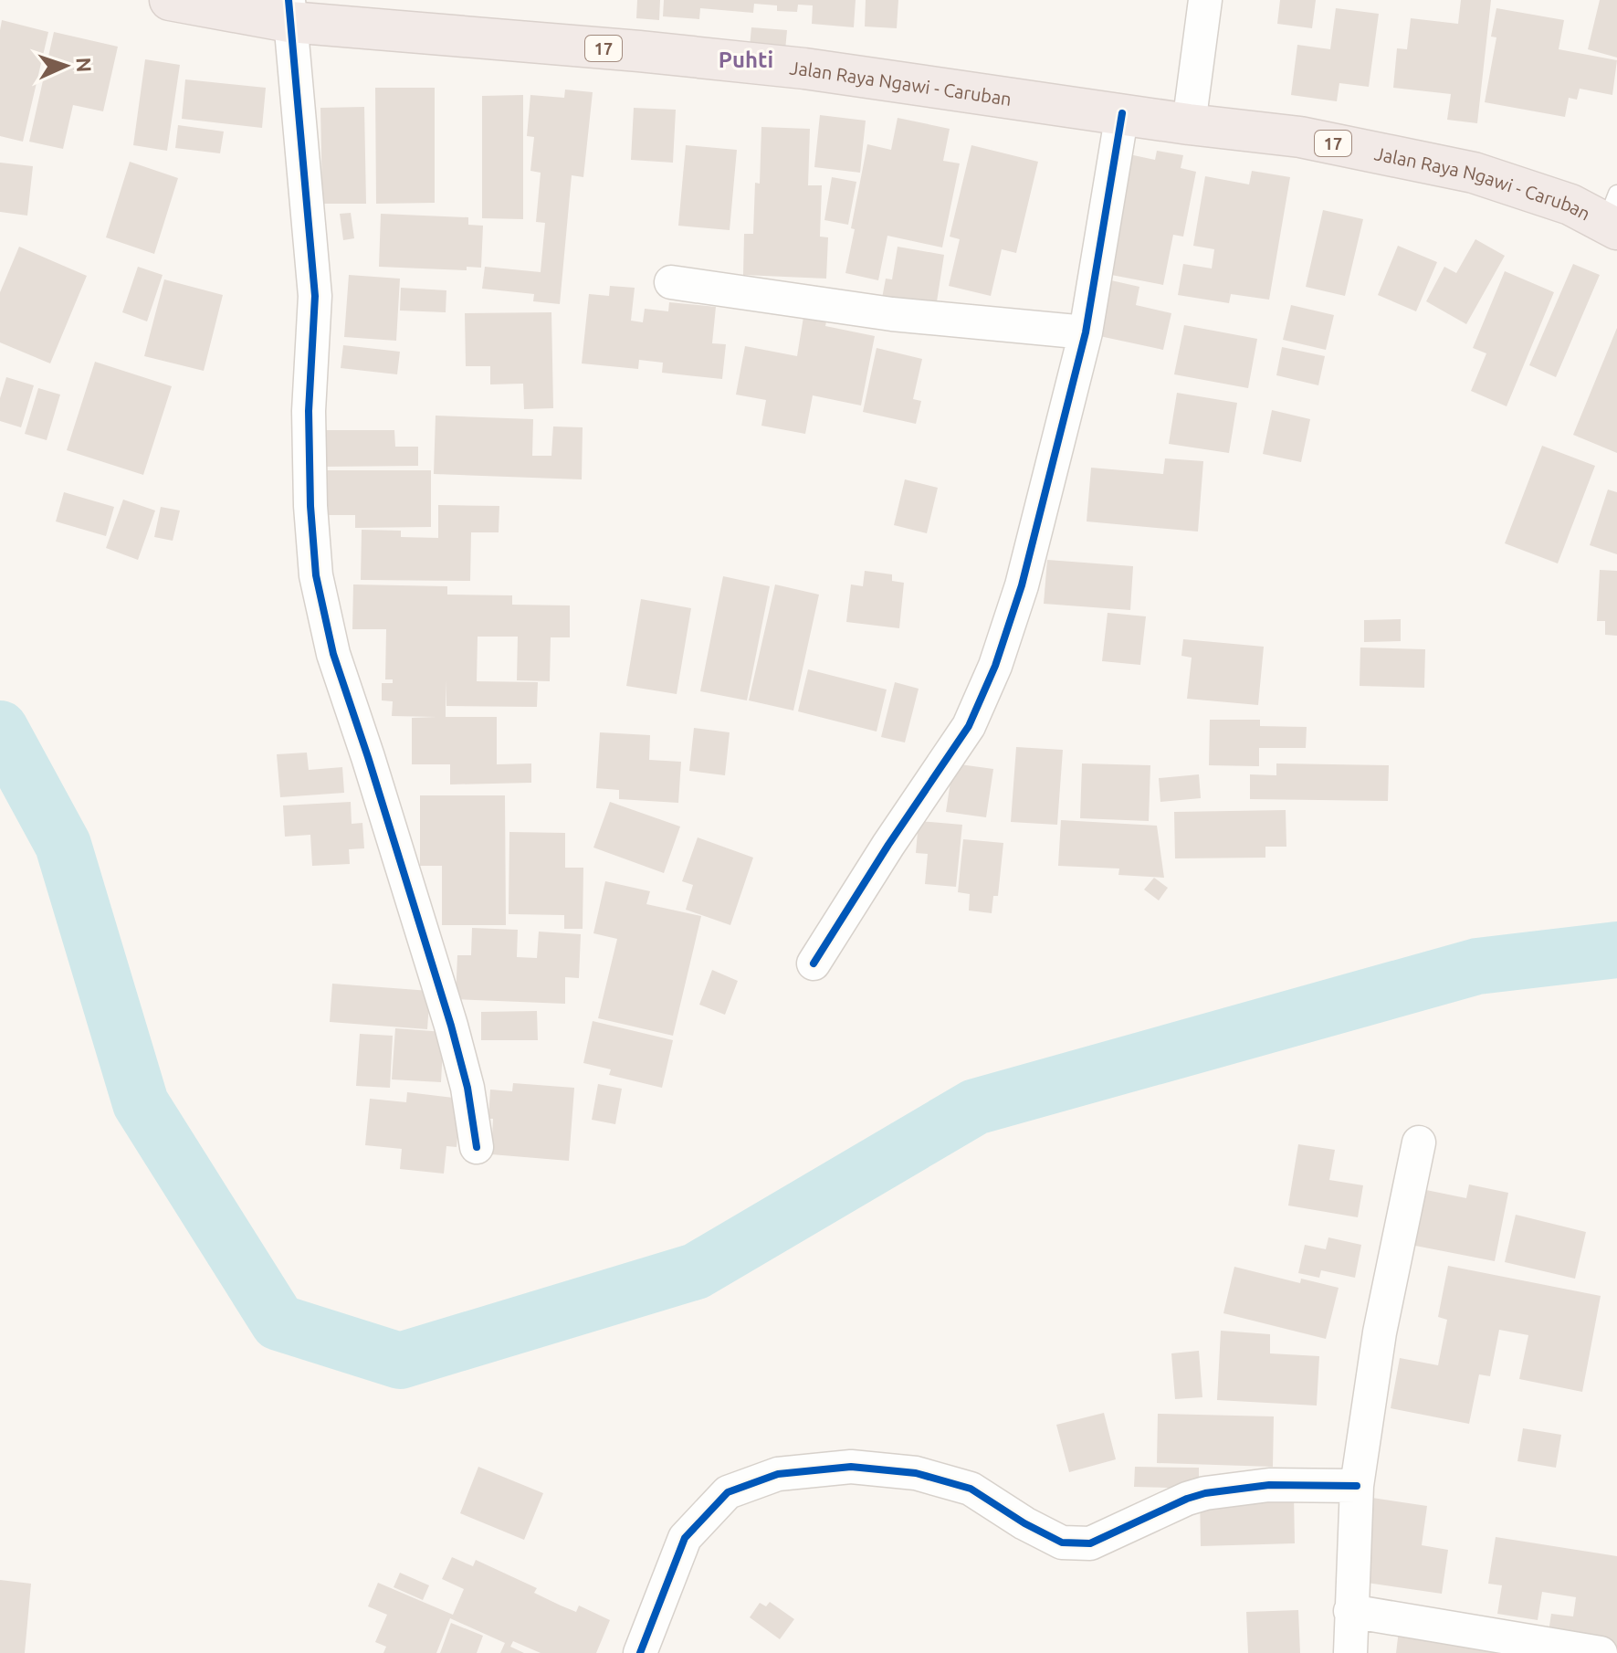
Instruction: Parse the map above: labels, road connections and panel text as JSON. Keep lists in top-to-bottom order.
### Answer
{
  "streets": {
    "highway": ["17", "Jalan Raya Ngawi - Caruban"]
  },
  "districts": ["Puhti"],
  "north": "right"
}
